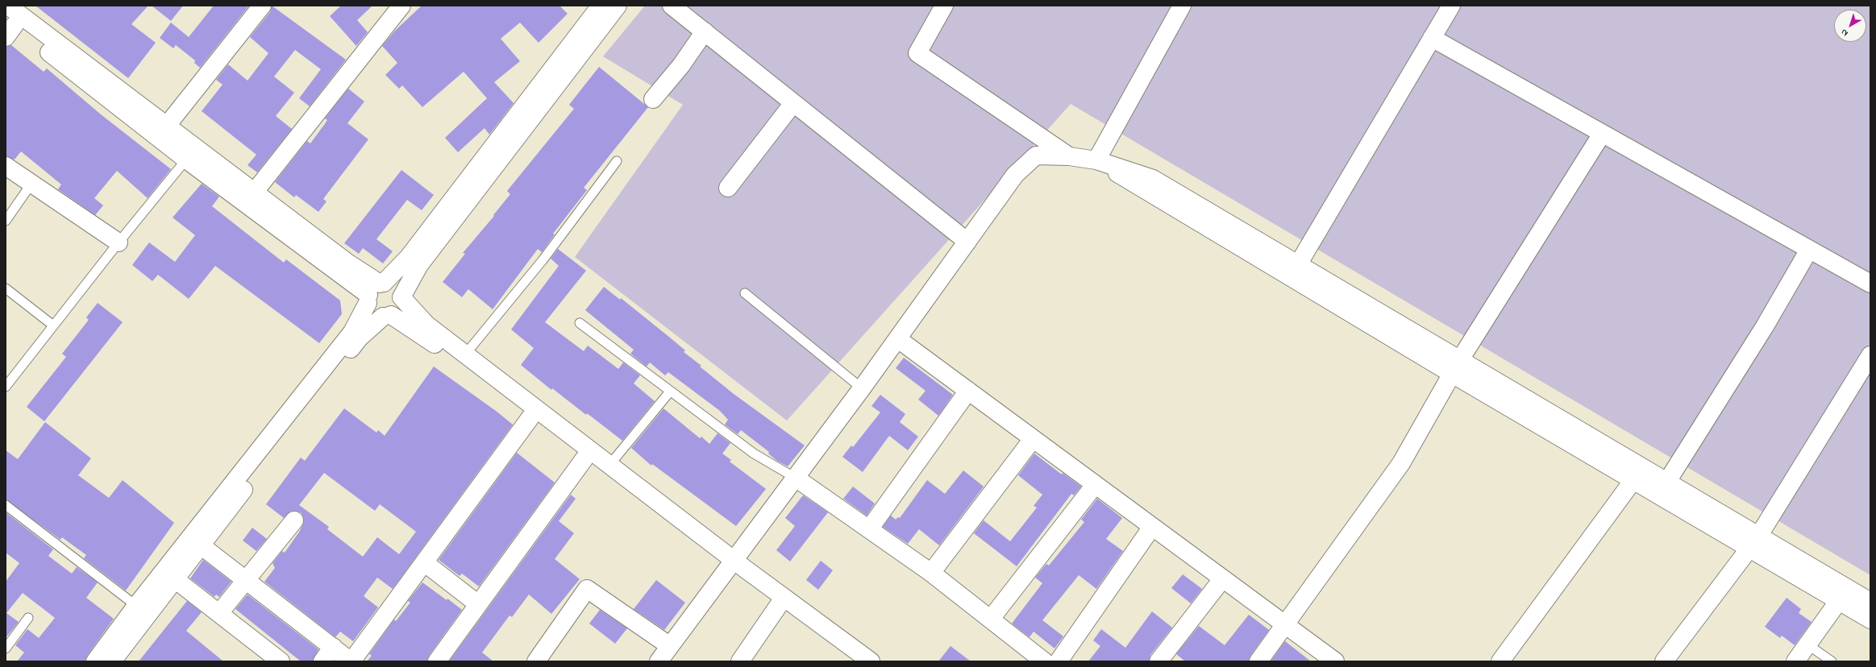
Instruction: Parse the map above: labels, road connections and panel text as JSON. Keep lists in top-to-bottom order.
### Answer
{
  "north": "bottom left"
}
